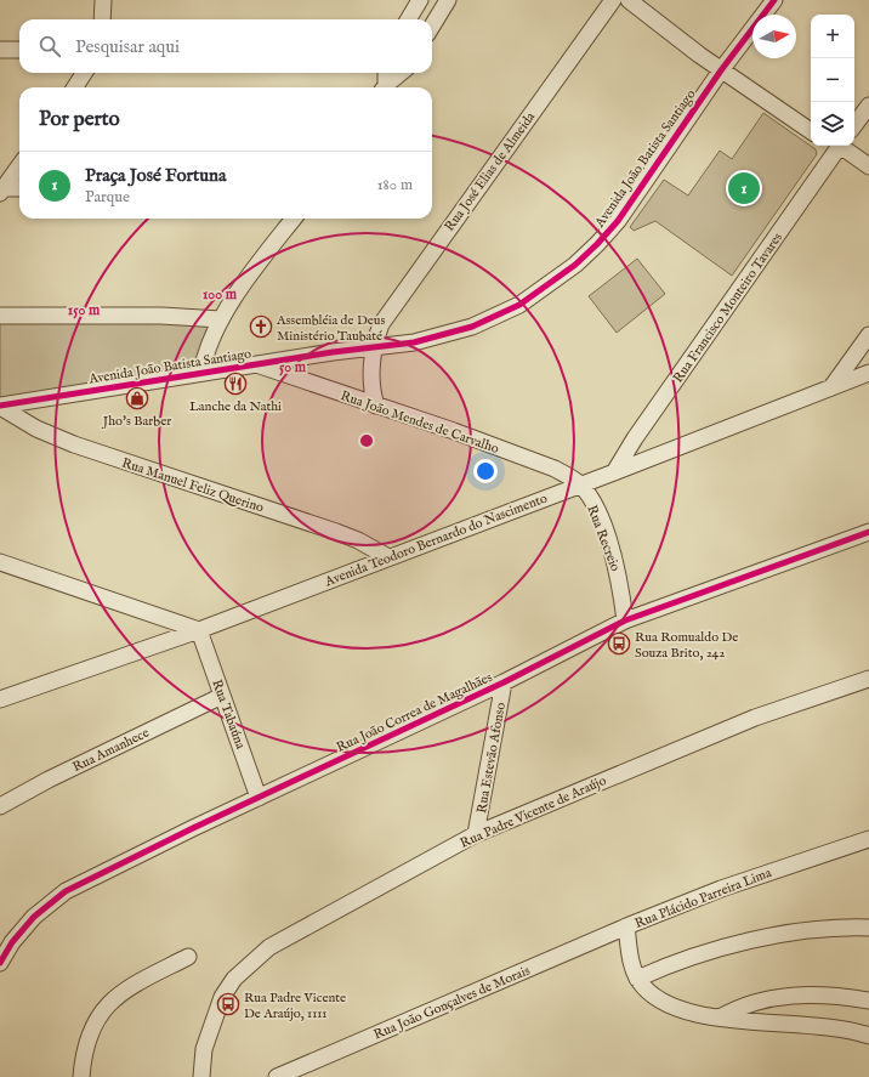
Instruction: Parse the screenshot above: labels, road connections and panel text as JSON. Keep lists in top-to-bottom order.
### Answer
{
  "streets": {
    "street": [
      "Avenida João Batista Santiago",
      "Rua José Elias de Almeida",
      "Rua Francisco Monteiro Tavares",
      "Rua João Mendes de Carvalho",
      "Rua Manuel Feliz Querino",
      "Rua Recreio",
      "Avenida Teodoro Bernardo do Nascimento",
      "Rua João Correa de Magalhães",
      "Rua Tabaúna",
      "Rua Amanhece",
      "Rua Estevão Afonso",
      "Rua Padre Vicente de Araújo",
      "Rua Plácido Parreira Lima",
      "Rua João Gonçalves de Morais"
    ]
  },
  "crossings": [
    ["Avenida João Batista Santiago", "Rua José Elias de Almeida"],
    ["Avenida João Batista Santiago", "Rua João Mendes de Carvalho"],
    ["Avenida João Batista Santiago", "Rua Manuel Feliz Querino"],
    ["Rua Francisco Monteiro Tavares", "Avenida Teodoro Bernardo do Nascimento"],
    ["Rua João Mendes de Carvalho", "Rua Recreio"],
    ["Rua João Mendes de Carvalho", "Avenida Teodoro Bernardo do Nascimento"],
    ["Rua Manuel Feliz Querino", "Avenida Teodoro Bernardo do Nascimento"],
    ["Rua Recreio", "Avenida Teodoro Bernardo do Nascimento"],
    ["Rua Recreio", "Rua João Correa de Magalhães"],
    ["Avenida Teodoro Bernardo do Nascimento", "Rua Tabaúna"],
    ["Rua João Correa de Magalhães", "Rua Tabaúna"],
    ["Rua João Correa de Magalhães", "Rua Estevão Afonso"],
    ["Rua Tabaúna", "Rua Amanhece"],
    ["Rua Estevão Afonso", "Rua Padre Vicente de Araújo"],
    ["Rua Plácido Parreira Lima", "Rua João Gonçalves de Morais"]
  ],
  "places": {
    "church": ["Assembléia de Deus Ministério Taubaté"],
    "restaurant": ["Lanche da Nathi"],
    "shop": ["Jho's Barber"],
    "bus stop": ["Rua Romualdo De Souza Brito, 242", "Rua Padre Vicente De Araújo, 1111"]
  },
  "north": "right",
  "page": {
    "map_buttons": ["+", "−"],
    "search": "Pesquisar aqui",
    "heading": "Por perto",
    "list": [
      {
        "mark": "1",
        "name": "Praça José Fortuna",
        "note": "Parque",
        "value": "180 m"
      }
    ],
    "pins": "1"
  },
  "rings": ["100 m", "150 m", "50 m"]
}
